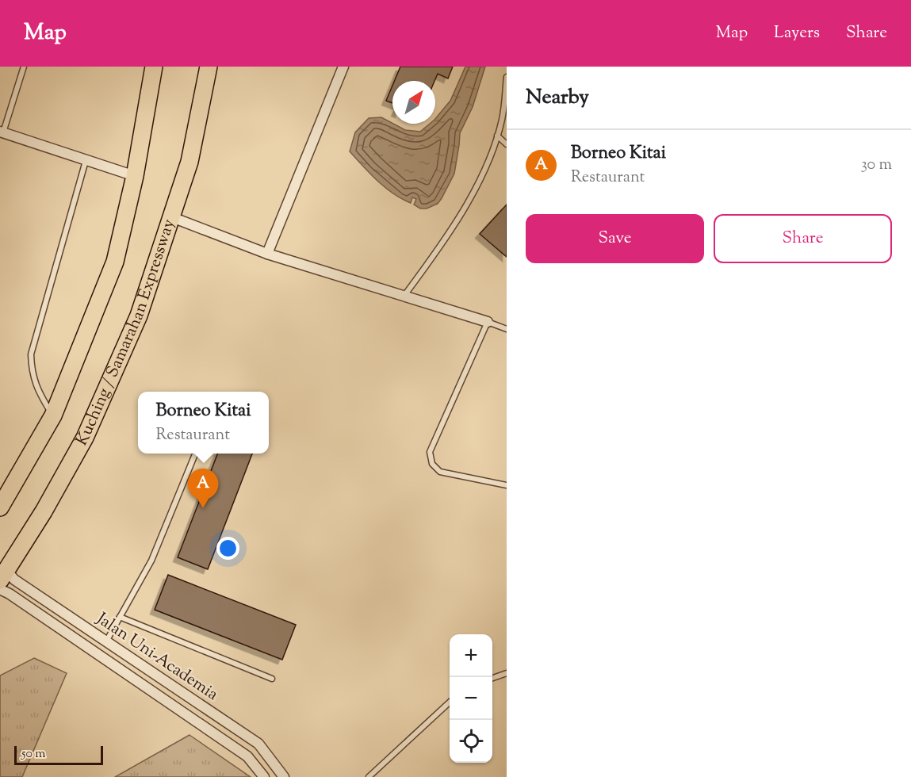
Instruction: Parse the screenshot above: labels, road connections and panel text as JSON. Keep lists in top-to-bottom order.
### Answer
{
  "streets": {
    "highway": ["Kuching / Samarahan Expressway"],
    "street": ["Jalan Uni-Academia"]
  },
  "crossings": [
    ["Kuching / Samarahan Expressway", "Jalan Uni-Academia"]
  ],
  "scale_bar": "50 m",
  "north": "top right",
  "page": {
    "header": "Map",
    "nav": ["Map", "Layers", "Share"],
    "heading": "Nearby",
    "list": [
      {
        "mark": "A",
        "name": "Borneo Kitai",
        "note": "Restaurant",
        "value": "30 m"
      }
    ],
    "buttons": ["Save", "Share"],
    "popup": ["Borneo Kitai", "Restaurant"],
    "pins": "A",
    "map_buttons": ["+", "−"],
    "scale": "50 m"
  }
}
